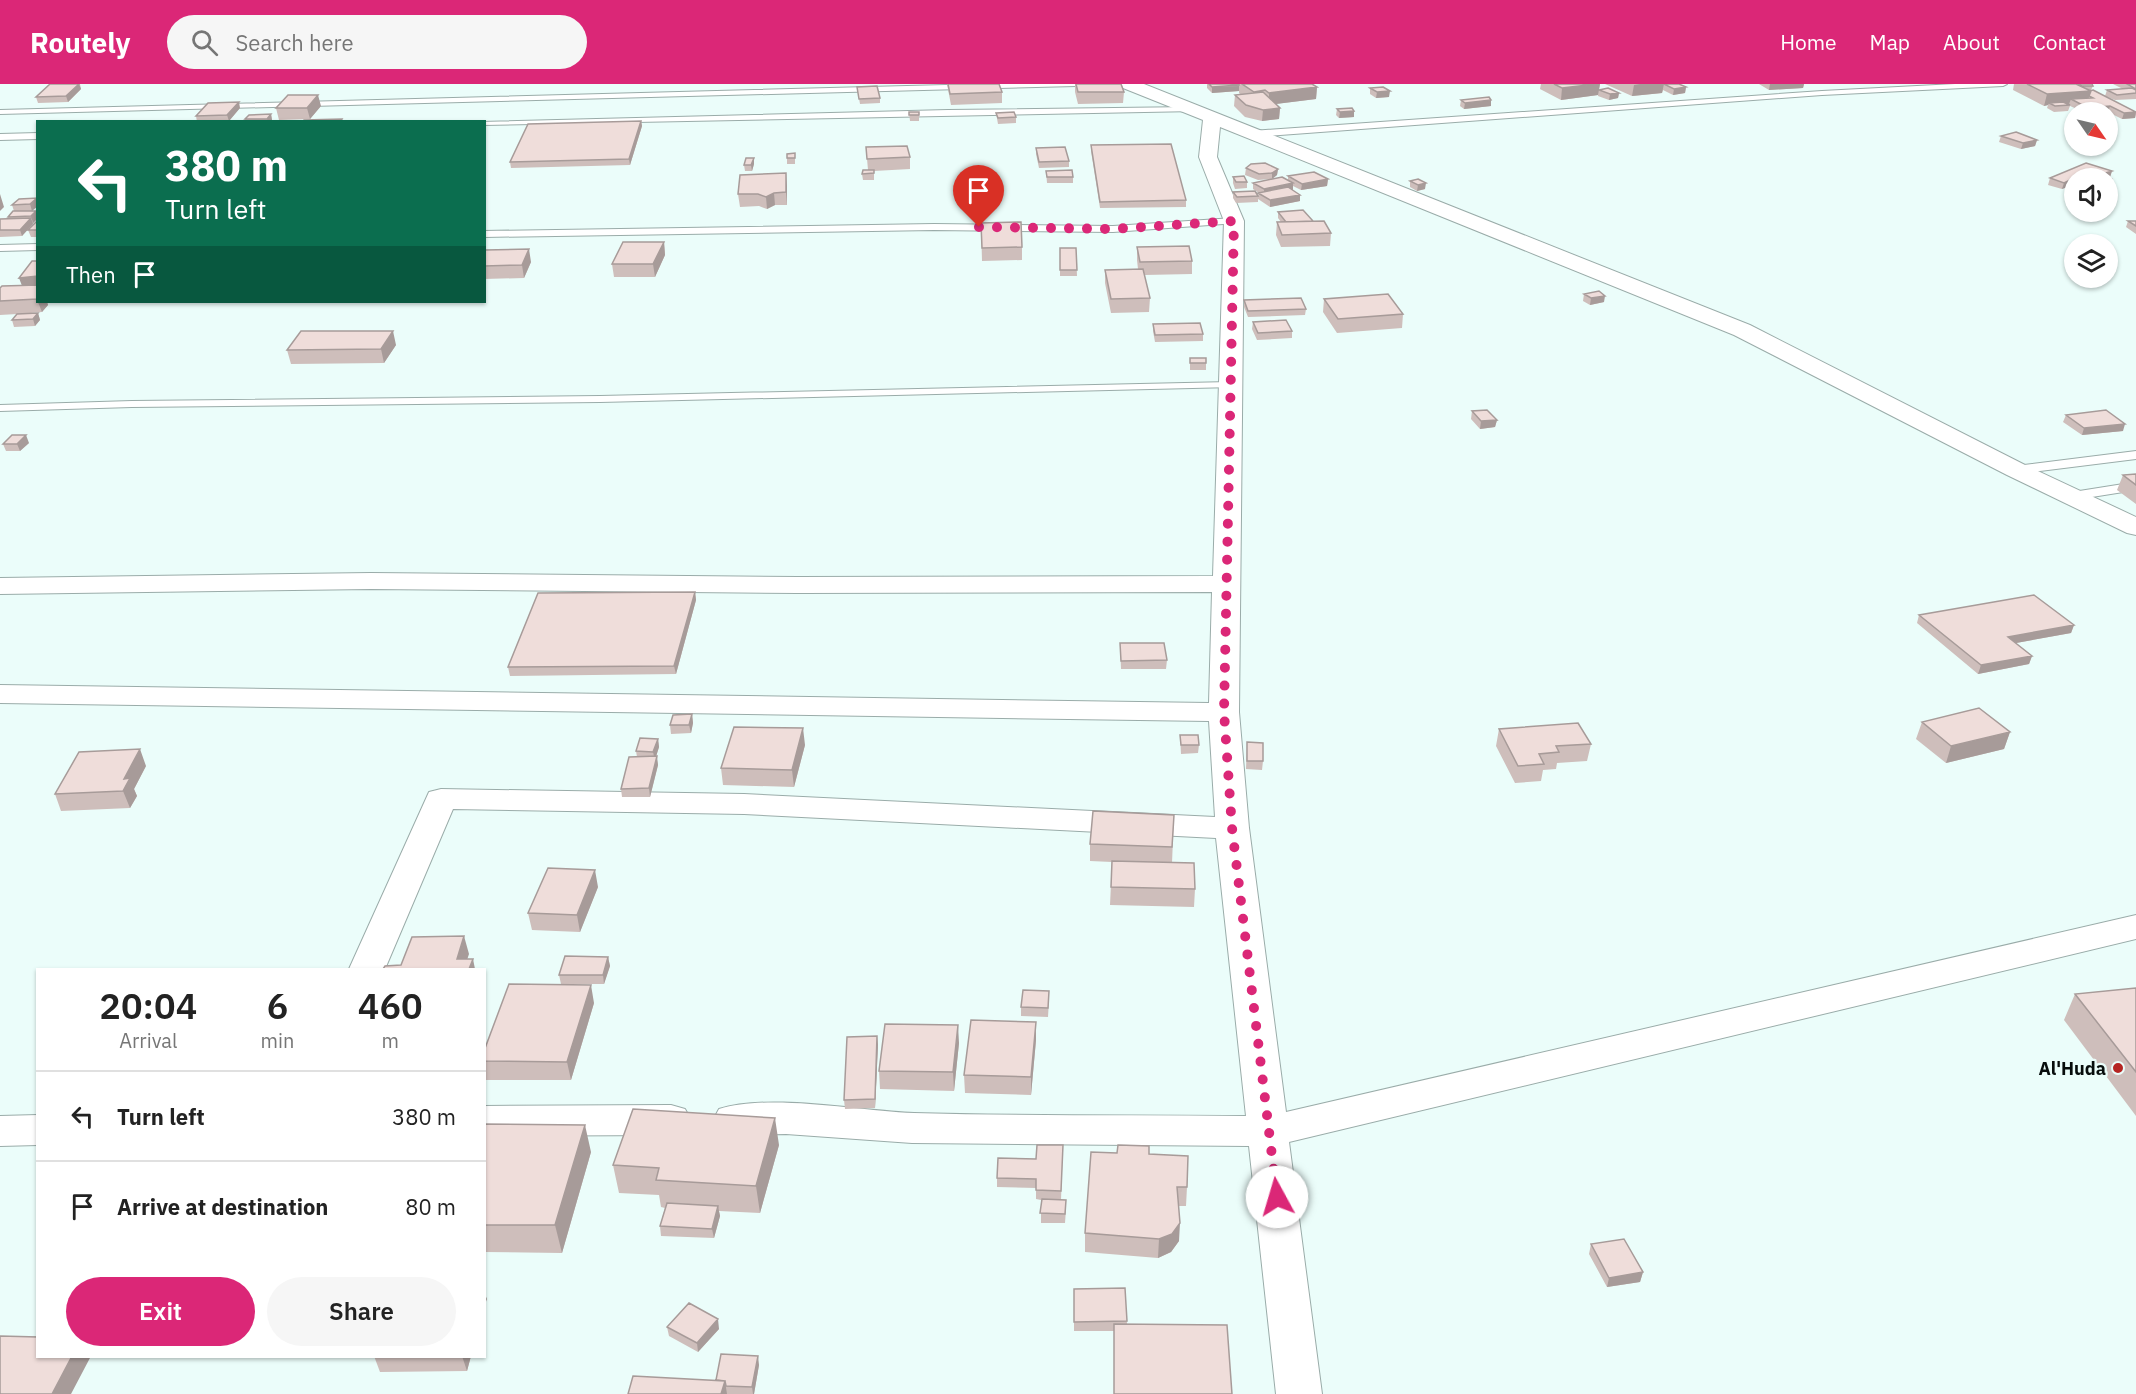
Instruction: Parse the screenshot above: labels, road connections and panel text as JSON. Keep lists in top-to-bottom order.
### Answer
{
  "places": ["Al'Huda"],
  "north": "bottom right",
  "page": {
    "header": "Routely",
    "search": "Search here",
    "nav": [
      "Home",
      "Map",
      "About",
      "Contact"
    ],
    "turn": ["380 m", "Turn left"],
    "then": "Then",
    "eta": [
      "20:04",
      "Arrival",
      "6",
      "min",
      "460",
      "m"
    ],
    "list": [
      {
        "name": "Turn left",
        "value": "380 m"
      },
      {
        "name": "Arrive at destination",
        "value": "80 m"
      }
    ],
    "buttons": ["Exit", "Share"]
  }
}
